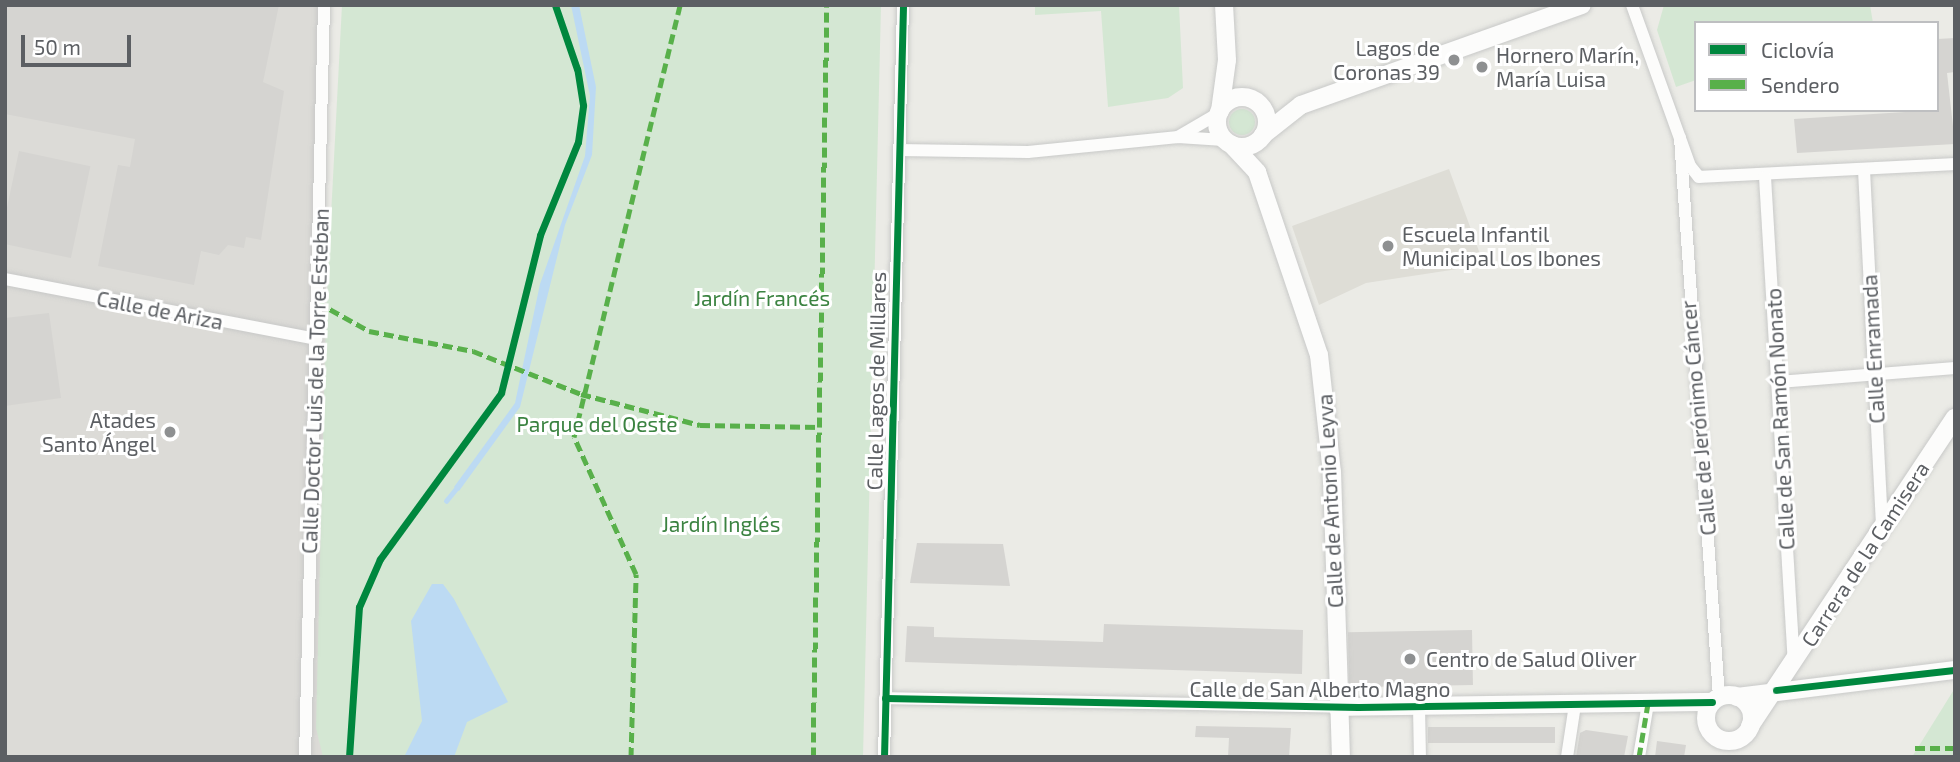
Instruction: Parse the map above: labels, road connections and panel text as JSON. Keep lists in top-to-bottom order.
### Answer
{
  "streets": {
    "street": [
      "Calle de Ariza",
      "Calle Enramada",
      "Calle Doctor Luis de la Torre Esteban",
      "Calle Lagos de Millares",
      "Calle de Jerónimo Cáncer",
      "Calle de San Ramón Nonato",
      "Calle de Antonio Leyva",
      "Carrera de la Camisera",
      "Calle de San Alberto Magno"
    ]
  },
  "crossings": [
    ["Calle de Ariza", "Calle Doctor Luis de la Torre Esteban"],
    ["Calle Enramada", "Carrera de la Camisera"],
    ["Calle Lagos de Millares", "Calle de San Alberto Magno"],
    ["Calle de Jerónimo Cáncer", "Carrera de la Camisera"],
    ["Calle de Jerónimo Cáncer", "Calle de San Alberto Magno"],
    ["Calle de San Ramón Nonato", "Carrera de la Camisera"],
    ["Calle de Antonio Leyva", "Calle de San Alberto Magno"],
    ["Carrera de la Camisera", "Calle de San Alberto Magno"]
  ],
  "parks": ["Jardín Francés", "Parque del Oeste", "Jardín Inglés"],
  "places": [
    "Lagos de Coronas 39",
    "Hornero Marín, María Luisa",
    "Escuela Infantil Municipal Los Ibones",
    "Atades Santo Ángel",
    "Centro de Salud Oliver"
  ],
  "legend": ["Ciclovía", "Sendero"],
  "scale_bar": "50 m"
}
